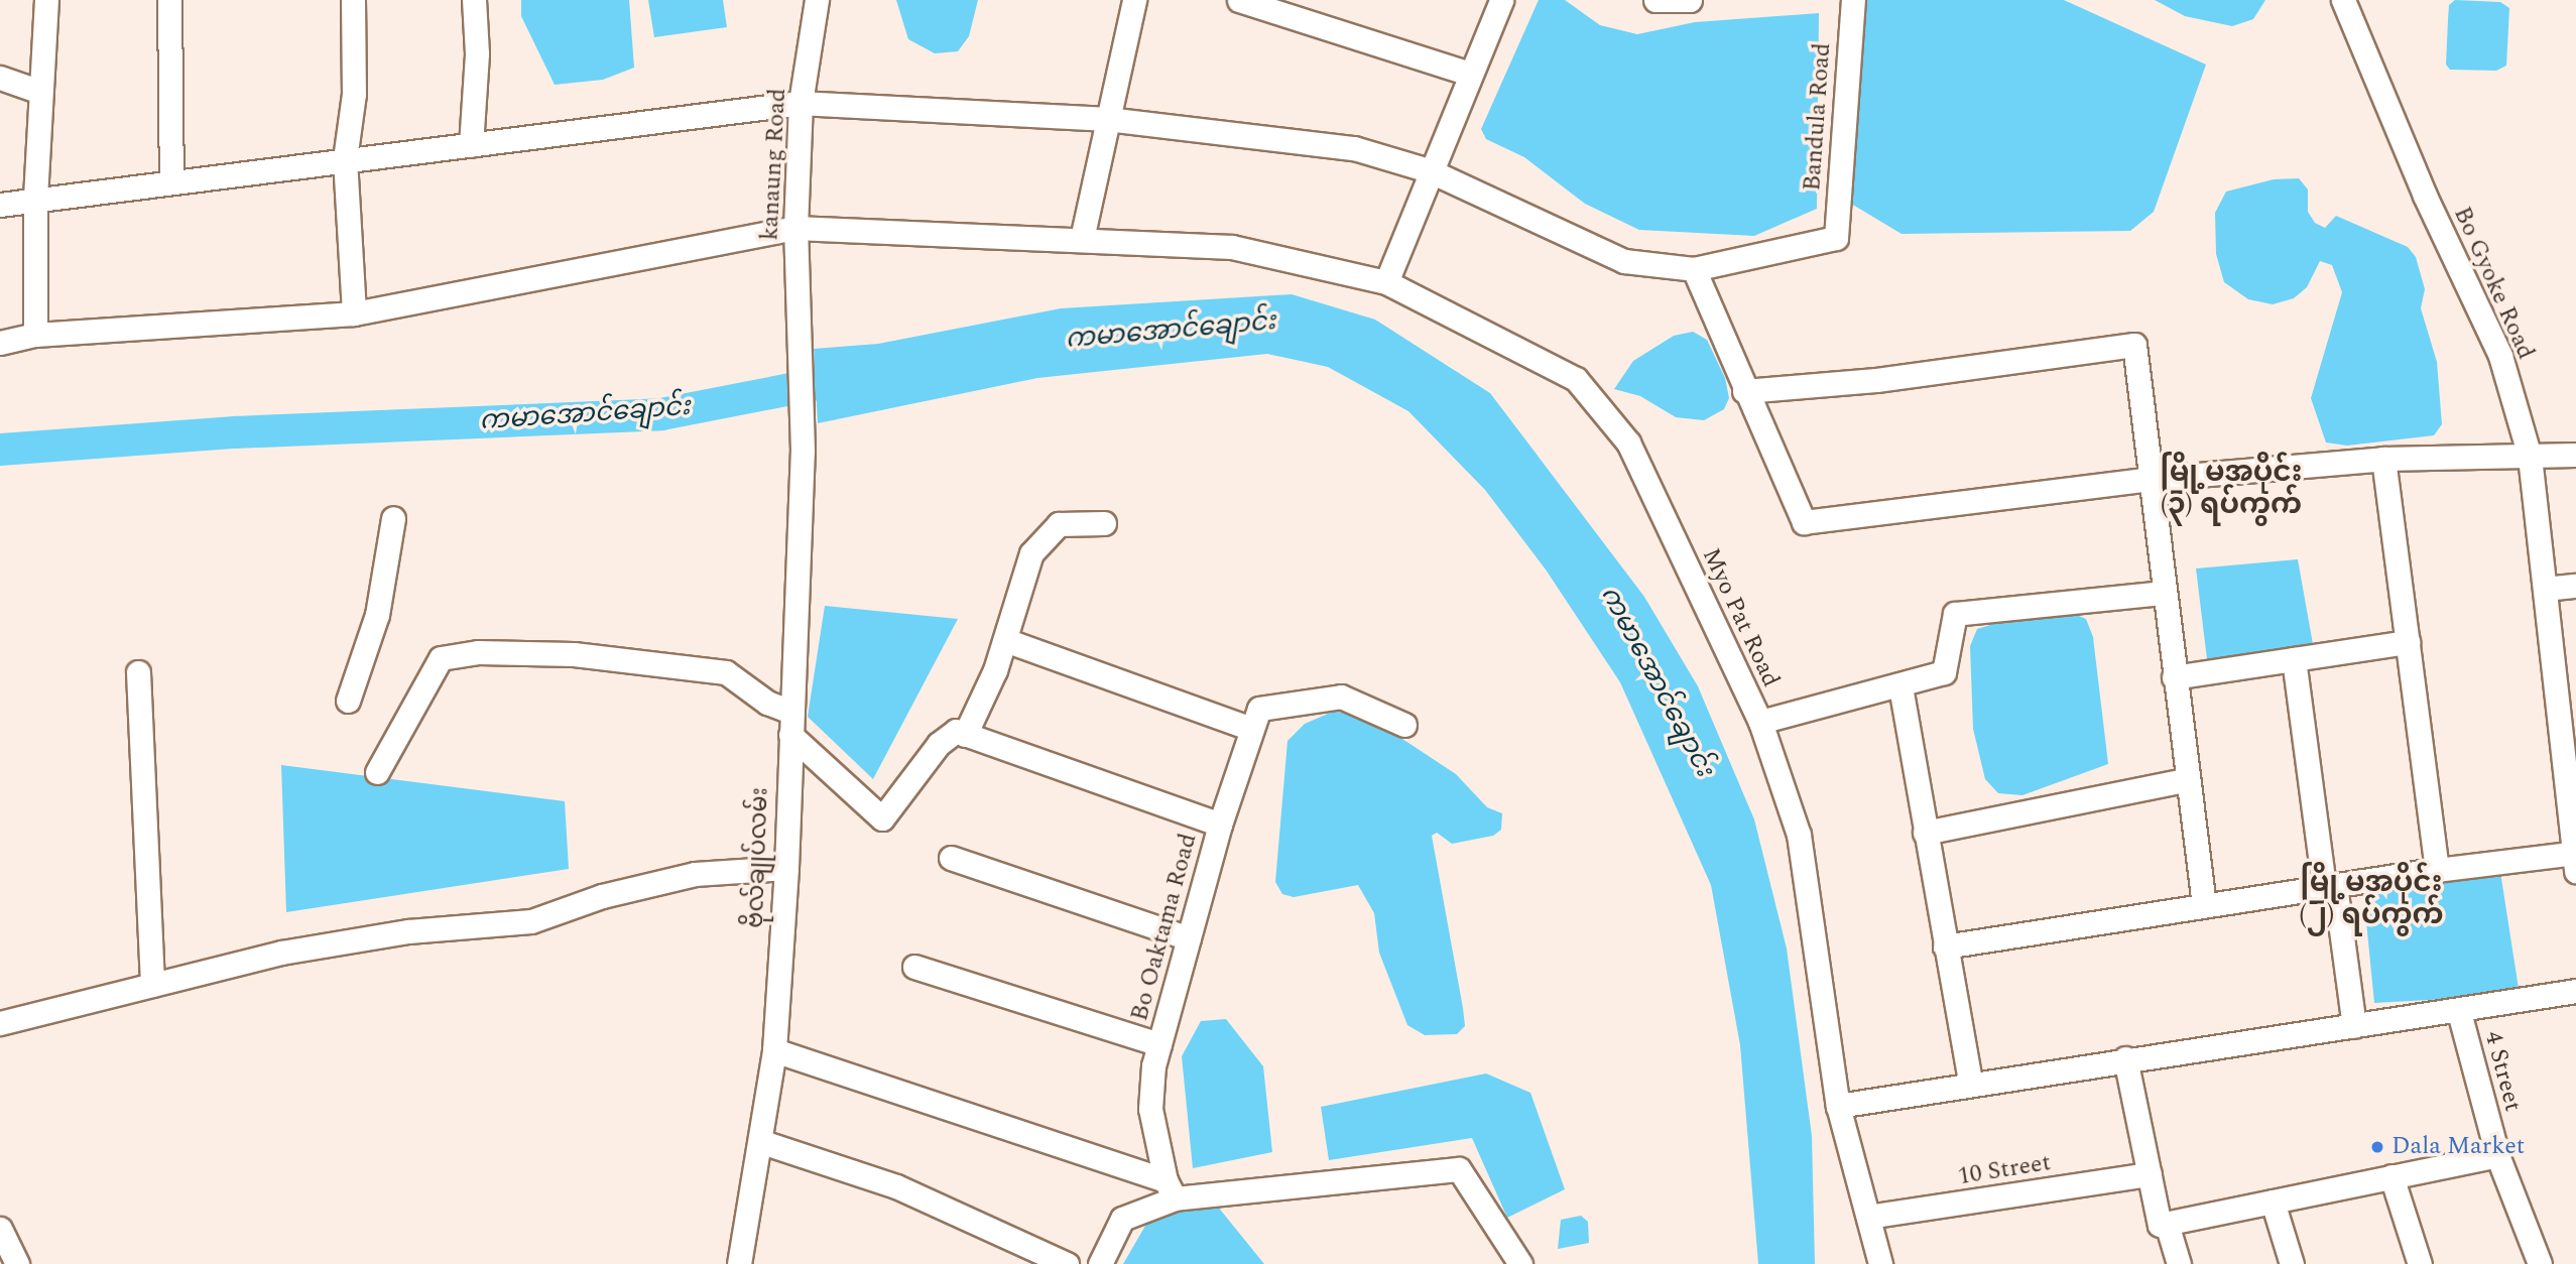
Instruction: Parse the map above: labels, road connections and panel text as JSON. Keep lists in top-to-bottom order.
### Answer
{
  "streets": {
    "street": [
      "Bandula Road",
      "kanaung Road",
      "Bo Gyoke Road",
      "Myo Pat Road",
      "ဗိုလ်ချုပ်လမ်း",
      "Bo Oaktama Road",
      "4 Street",
      "10 Street"
    ]
  },
  "crossings": [
    ["kanaung Road", "Myo Pat Road"],
    ["kanaung Road", "ဗိုလ်ချုပ်လမ်း"],
    ["Myo Pat Road", "10 Street"]
  ],
  "districts": ["မြို့မအပိုင်း (၃) ရပ်ကွက်", "မြို့မအပိုင်း (၂) ရပ်ကွက်"],
  "water": ["ကမာအောင်ချောင်း"],
  "places": ["Dala Market"]
}
